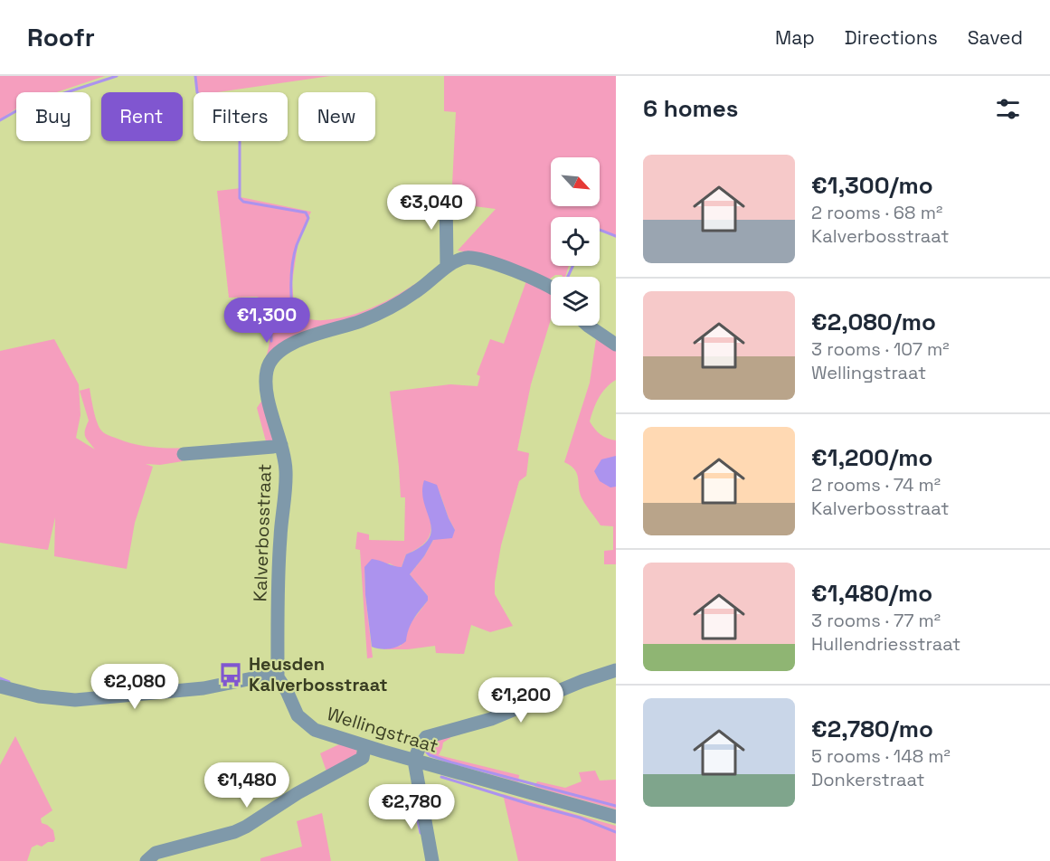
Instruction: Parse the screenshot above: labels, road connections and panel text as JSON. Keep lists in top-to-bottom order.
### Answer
{
  "streets": {
    "street": ["Kalverbosstraat", "Wellingstraat"]
  },
  "crossings": [
    ["Kalverbosstraat", "Wellingstraat"]
  ],
  "places": {
    "bus stop": ["Heusden Kalverbosstraat"]
  },
  "north": "bottom right",
  "page": {
    "header": "Roofr",
    "nav": ["Map", "Directions", "Saved"],
    "heading": "6 homes",
    "chip": [
      "Buy",
      "Rent",
      "Filters",
      "New"
    ],
    "list": [
      {
        "name": "€1,300/mo",
        "note": "2 rooms · 68 m² · Kalverbosstraat"
      },
      {
        "name": "€2,080/mo",
        "note": "3 rooms · 107 m² · Wellingstraat"
      },
      {
        "name": "€1,200/mo",
        "note": "2 rooms · 74 m² · Kalverbosstraat"
      },
      {
        "name": "€1,480/mo",
        "note": "3 rooms · 77 m² · Hullendriesstraat"
      },
      {
        "name": "€2,780/mo",
        "note": "5 rooms · 148 m² · Donkerstraat"
      }
    ],
    "price": [
      "€3,040",
      "€1,300",
      "€2,080",
      "€1,200",
      "€1,480",
      "€2,780"
    ]
  }
}
